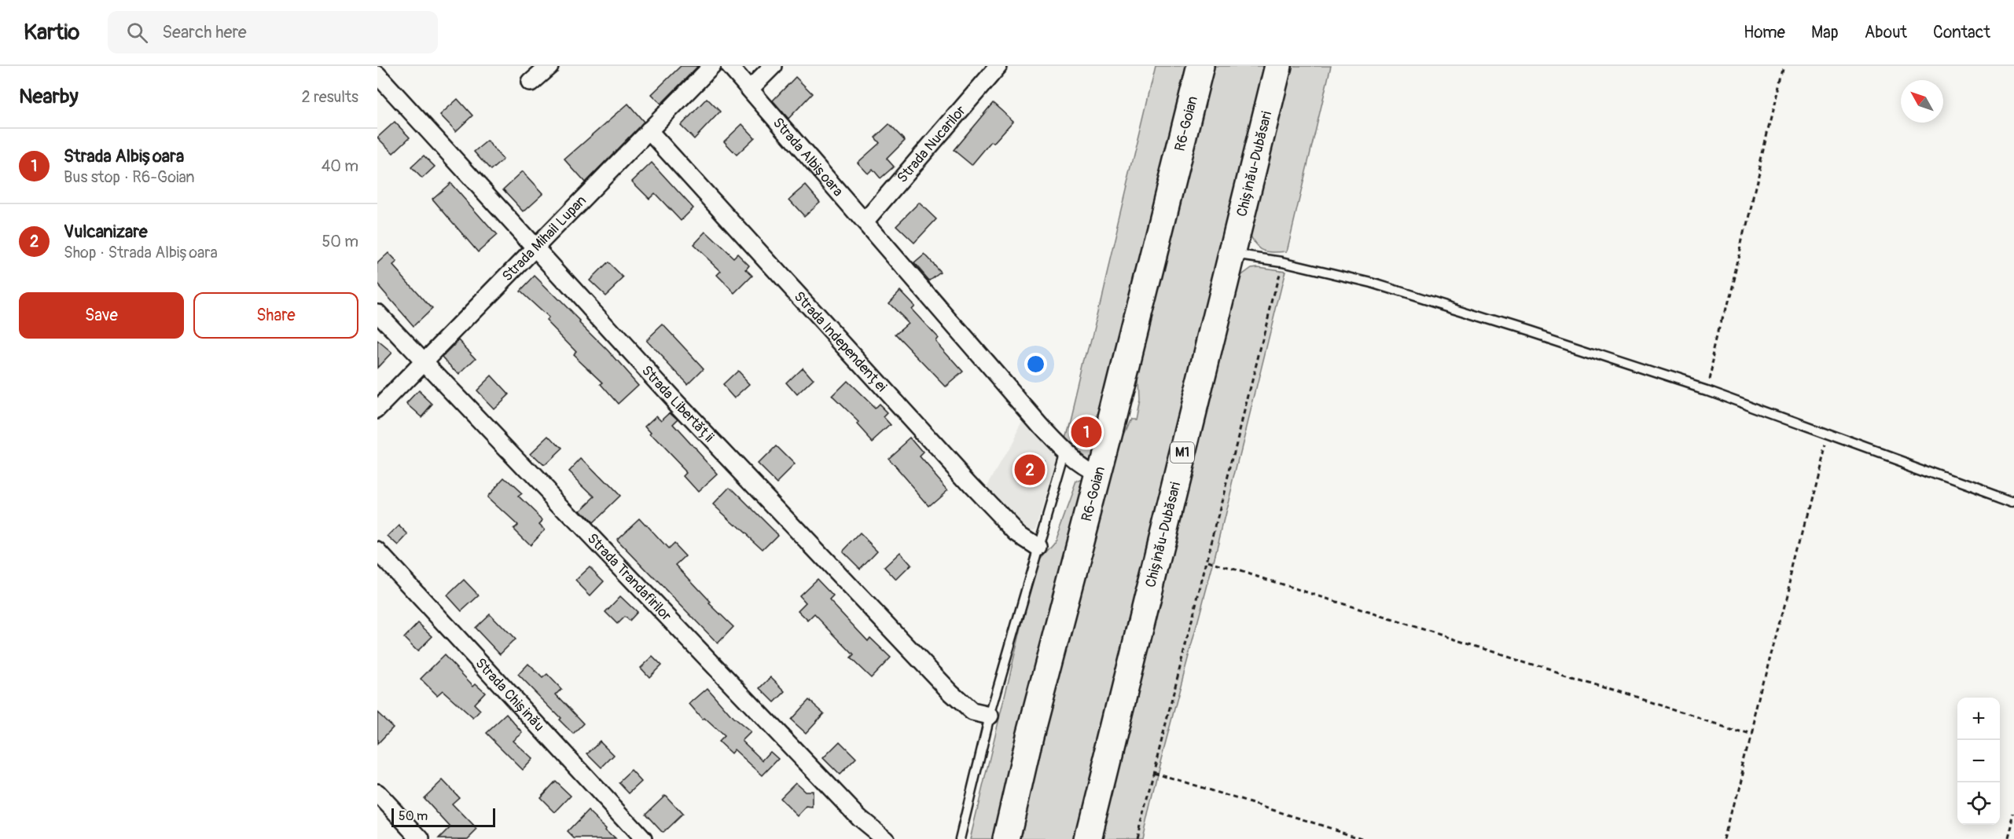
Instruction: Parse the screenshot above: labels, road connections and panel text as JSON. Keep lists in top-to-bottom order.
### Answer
{
  "streets": {
    "main road": ["R6-Goian", "Chișinău-Dubăsari", "M1"],
    "street": [
      "Strada Nucarilor",
      "Strada Albișoara",
      "Strada Mihail Lupan",
      "Strada Independenței",
      "Strada Libertății",
      "Strada Trandafirilor",
      "Strada Chișinău"
    ]
  },
  "crossings": [
    ["R6-Goian", "Strada Albișoara"],
    ["Strada Nucarilor", "Strada Albișoara"],
    ["Strada Mihail Lupan", "Strada Independenței"],
    ["Strada Mihail Lupan", "Strada Libertății"],
    ["Strada Mihail Lupan", "Strada Trandafirilor"]
  ],
  "scale_bar": "50 m",
  "north": "top left",
  "page": {
    "header": "Kartio",
    "search": "Search here",
    "nav": [
      "Home",
      "Map",
      "About",
      "Contact"
    ],
    "heading": ["Nearby", "2 results"],
    "list": [
      {
        "mark": "1",
        "name": "Strada Albișoara",
        "note": "Bus stop · R6-Goian",
        "value": "40 m"
      },
      {
        "mark": "2",
        "name": "Vulcanizare",
        "note": "Shop · Strada Albișoara",
        "value": "50 m"
      }
    ],
    "buttons": ["Save", "Share"],
    "pins": ["1", "2"],
    "map_buttons": ["+", "−"],
    "scale": "50 m"
  }
}
